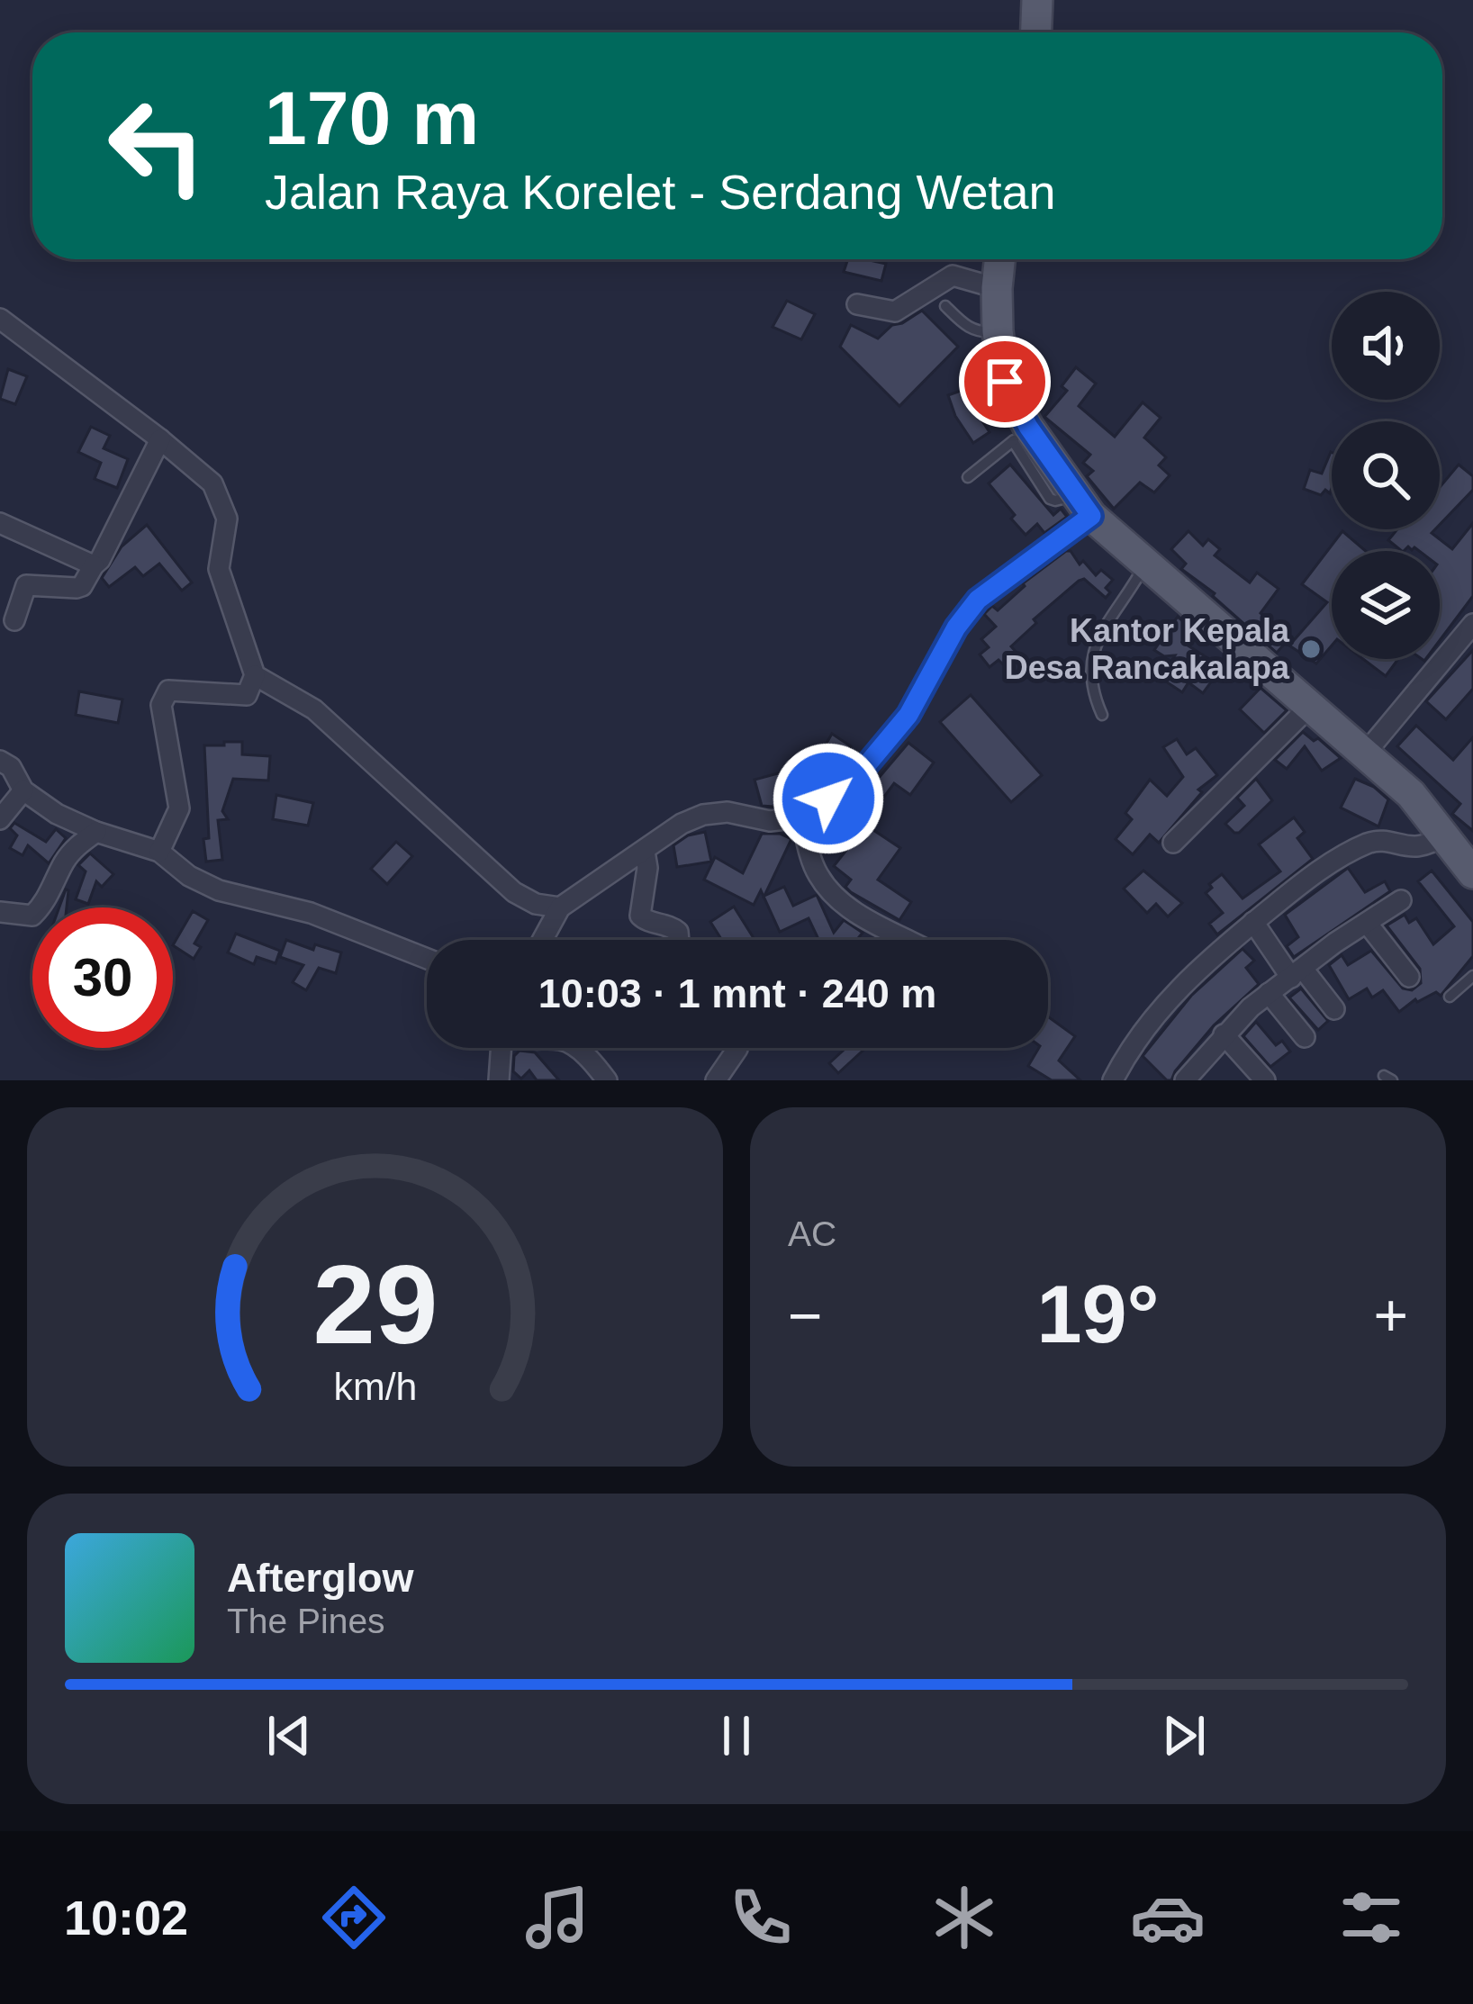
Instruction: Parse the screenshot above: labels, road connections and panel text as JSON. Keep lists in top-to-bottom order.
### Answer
{
  "places": ["Kantor Kepala Desa Rancakalapa"],
  "page": {
    "turn": ["170 m", "Jalan Raya Korelet - Serdang Wetan"],
    "limit": "30",
    "trip": "10:03 · 1 mnt · 240 m",
    "tile": "AC",
    "heat": ["−", "19°", "+"],
    "song": ["Afterglow", "The Pines"],
    "tabs": "10:02",
    "gauge": ["29", "km/h"]
  }
}
